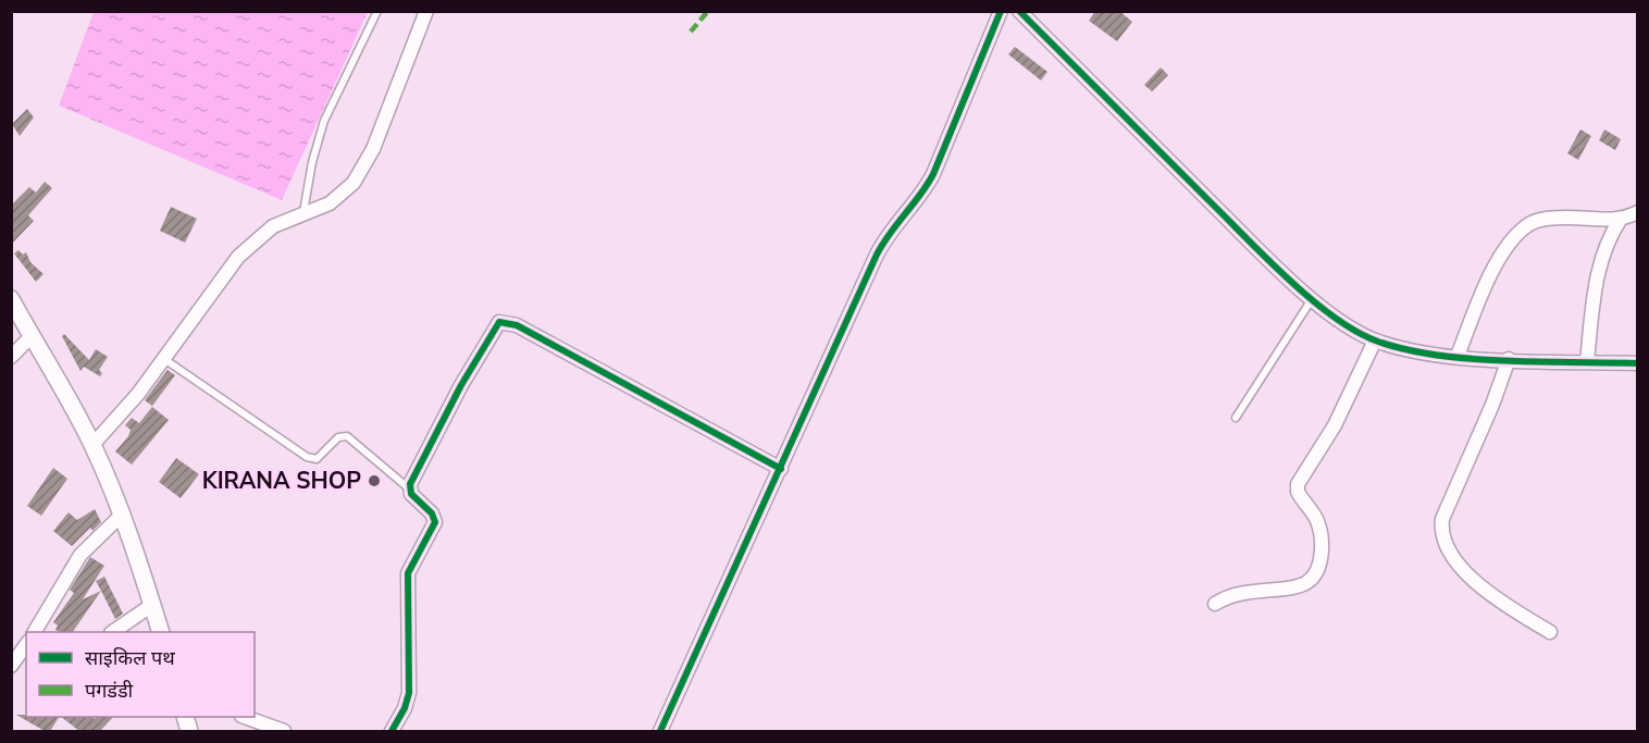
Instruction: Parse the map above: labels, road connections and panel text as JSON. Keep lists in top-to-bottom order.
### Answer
{
  "places": ["KIRANA SHOP"],
  "legend": ["साइकिल पथ", "पगडंडी"]
}
